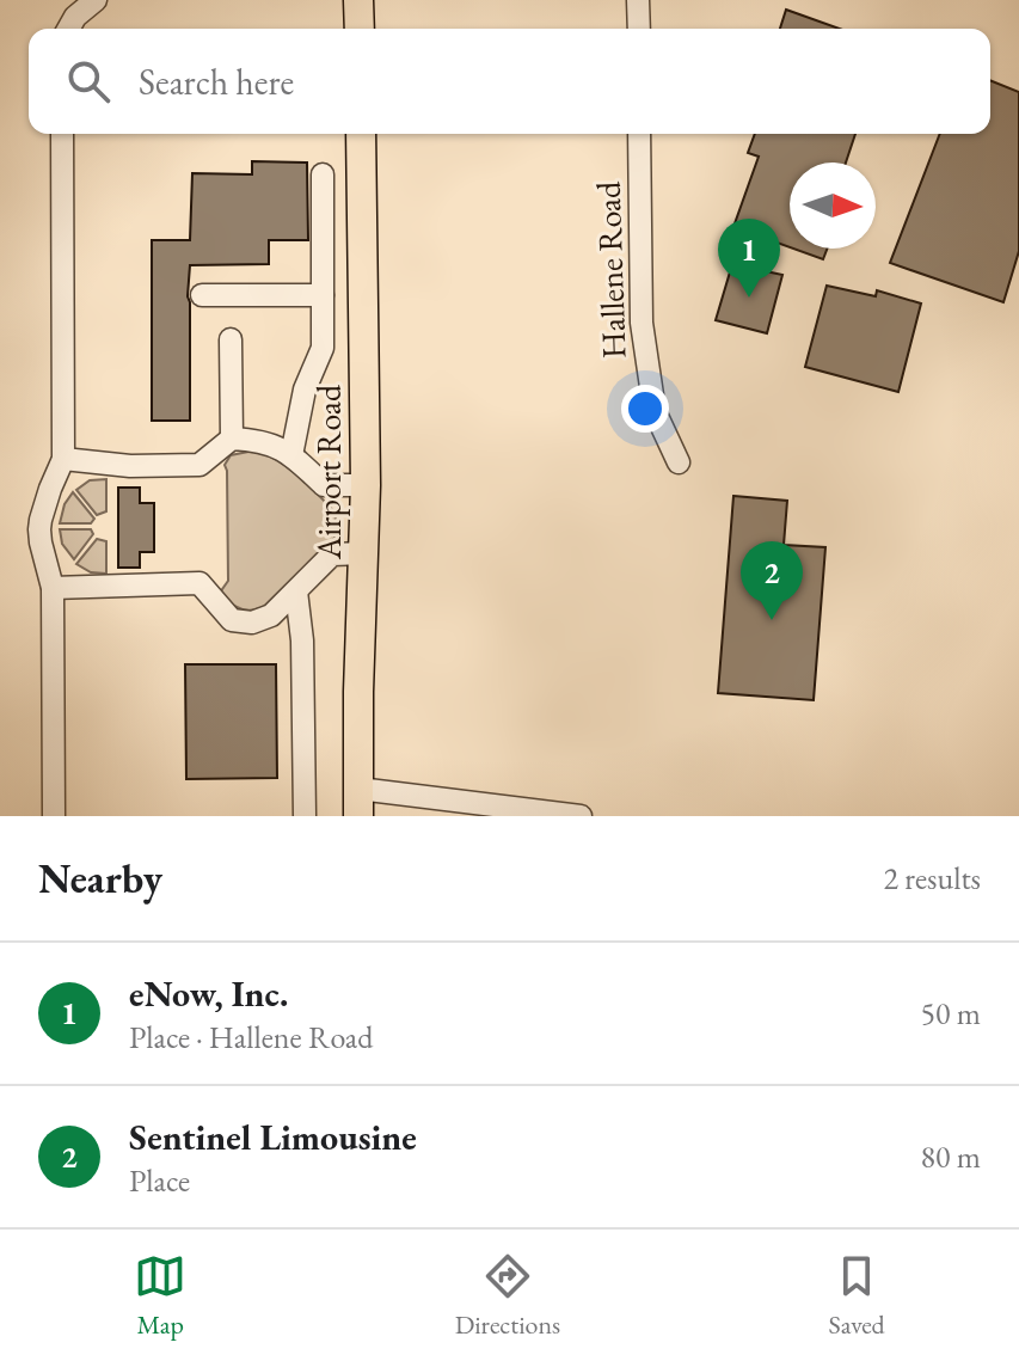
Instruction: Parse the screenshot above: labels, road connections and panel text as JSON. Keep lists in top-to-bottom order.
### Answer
{
  "streets": {
    "main road": ["Airport Road"],
    "street": ["Hallene Road"]
  },
  "north": "right",
  "page": {
    "search": "Search here",
    "pins": ["1", "2"],
    "heading": ["Nearby", "2 results"],
    "list": [
      {
        "mark": "1",
        "name": "eNow, Inc.",
        "note": "Place · Hallene Road",
        "value": "50 m"
      },
      {
        "mark": "2",
        "name": "Sentinel Limousine",
        "note": "Place",
        "value": "80 m"
      }
    ],
    "nav": ["Map", "Directions", "Saved"]
  }
}
